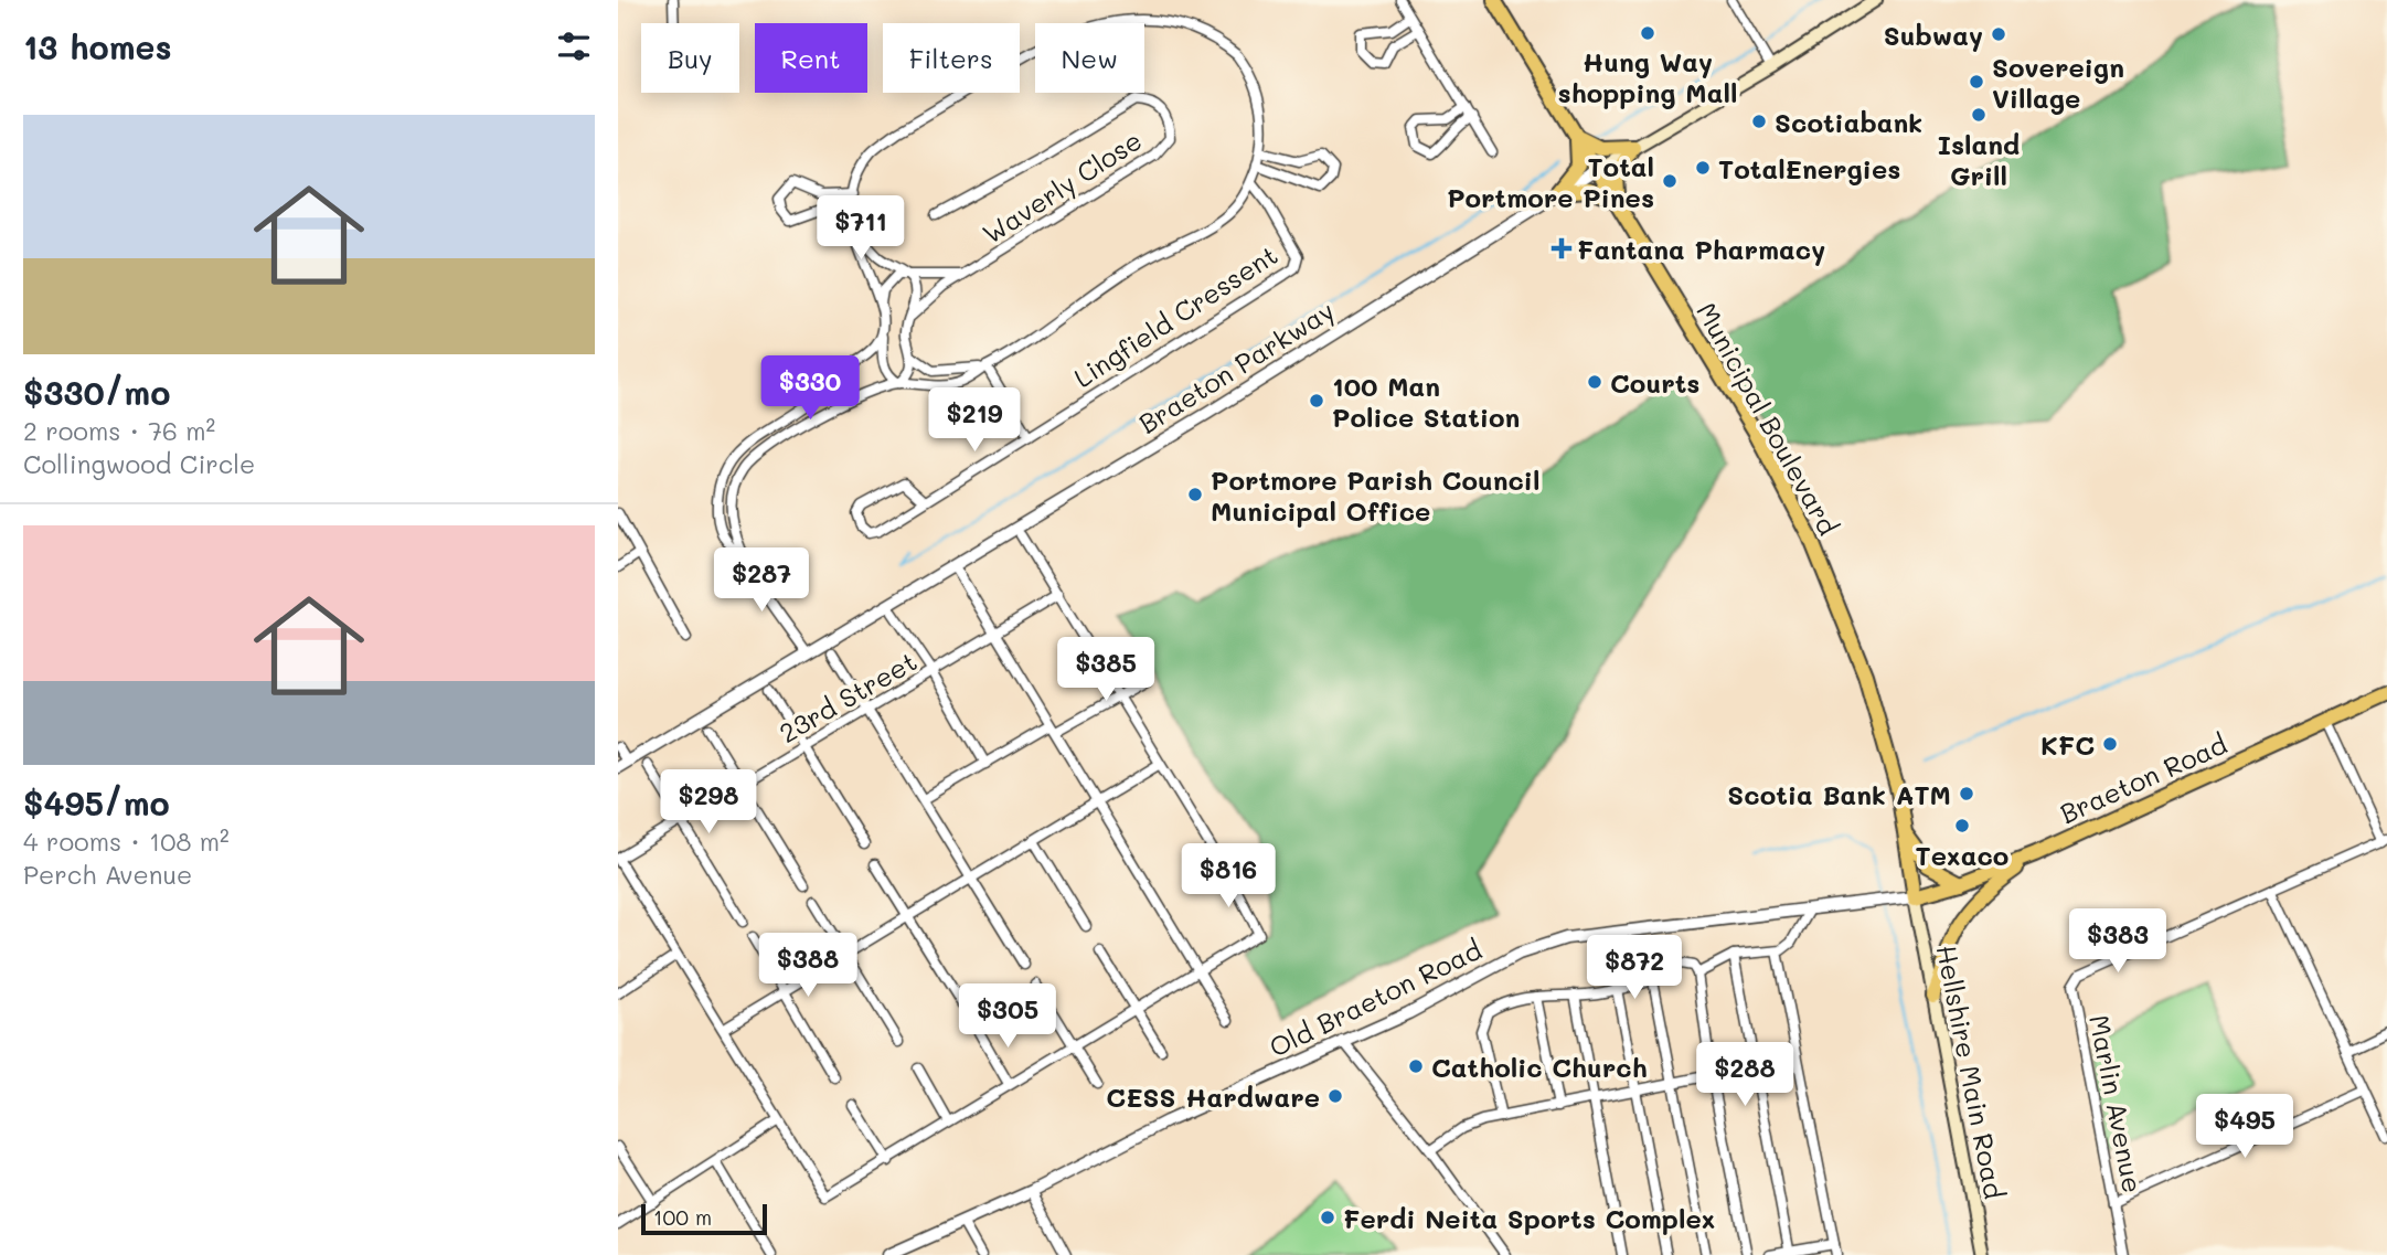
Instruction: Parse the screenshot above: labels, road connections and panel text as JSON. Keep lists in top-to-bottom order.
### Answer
{
  "streets": {
    "main road": [
      "Braeton Parkway",
      "Municipal Boulevard",
      "Braeton Road",
      "Hellshire Main Road"
    ],
    "street": [
      "Waverly Close",
      "Lingfield Cressent",
      "23rd Street",
      "Old Braeton Road",
      "Marlin Avenue"
    ]
  },
  "crossings": [
    ["Braeton Parkway", "Municipal Boulevard"],
    ["Municipal Boulevard", "Braeton Road"],
    ["Municipal Boulevard", "Old Braeton Road"],
    ["Municipal Boulevard", "Hellshire Main Road"],
    ["Braeton Road", "Old Braeton Road"],
    ["Braeton Road", "Hellshire Main Road"],
    ["Old Braeton Road", "Hellshire Main Road"]
  ],
  "places": {
    "other": [
      "Hung Way shopping Mall",
      "Subway",
      "Sovereign Village",
      "Island Grill",
      "Scotiabank",
      "TotalEnergies",
      "Total Portmore Pines",
      "Courts",
      "100 Man Police Station",
      "Portmore Parish Council Municipal Office",
      "KFC",
      "Scotia Bank ATM",
      "Texaco",
      "Catholic Church",
      "CESS Hardware",
      "Ferdi Neita Sports Complex"
    ],
    "health": ["Fantana Pharmacy"]
  },
  "scale_bar": "100 m",
  "page": {
    "heading": "13 homes",
    "chip": [
      "Buy",
      "Rent",
      "Filters",
      "New"
    ],
    "list": [
      {
        "name": "$330/mo",
        "note": "2 rooms · 76 m² · Collingwood Circle"
      },
      {
        "name": "$495/mo",
        "note": "4 rooms · 108 m² · Perch Avenue"
      }
    ],
    "price": [
      "$711",
      "$330",
      "$219",
      "$287",
      "$385",
      "$298",
      "$816",
      "$383",
      "$388",
      "$872",
      "$305",
      "$288",
      "$495"
    ],
    "scale": "100 m"
  }
}
